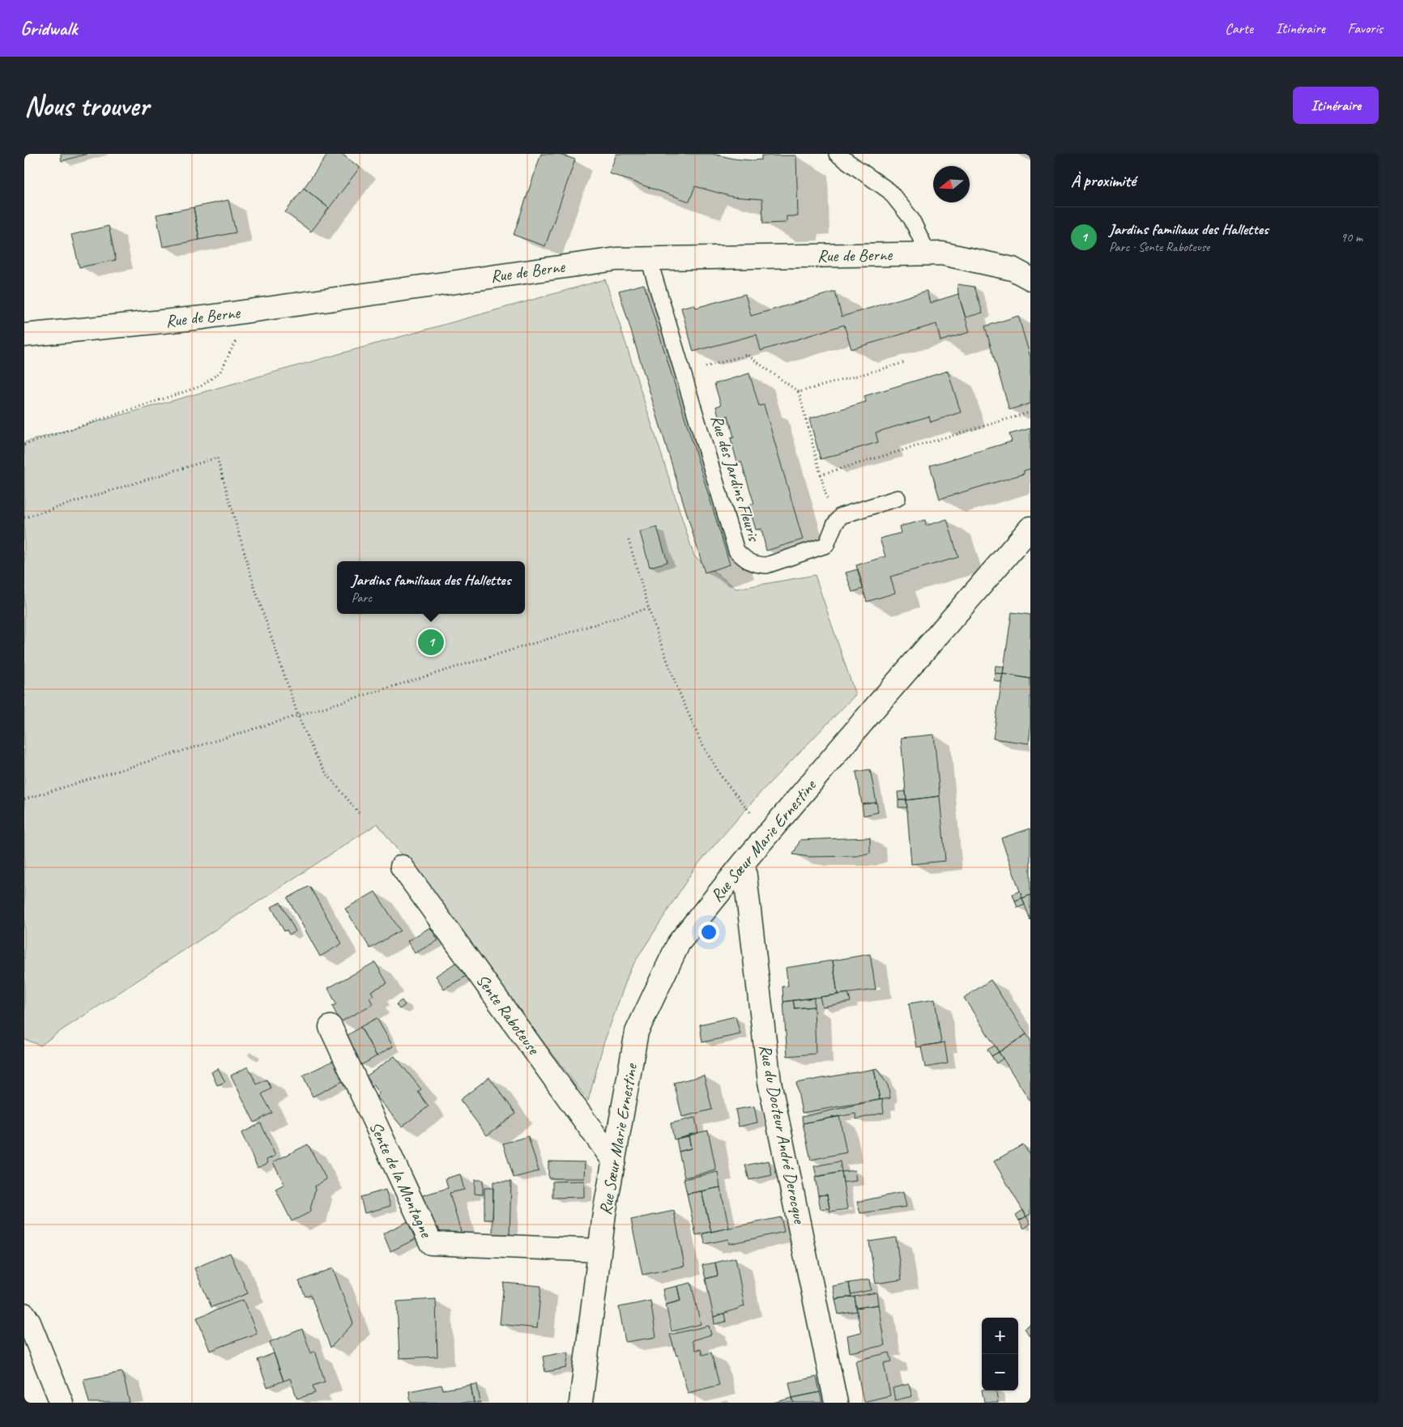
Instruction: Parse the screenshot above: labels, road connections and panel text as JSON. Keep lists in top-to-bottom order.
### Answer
{
  "streets": {
    "street": [
      "Rue de Berne",
      "Rue Sœur Marie Ernestine",
      "Sente Raboteuse",
      "Rue du Docteur André Derocque",
      "Sente de la Montagne"
    ],
    "lane": ["Rue des Jardins Fleuris"]
  },
  "crossings": [
    ["Rue de Berne", "Rue des Jardins Fleuris"],
    ["Rue Sœur Marie Ernestine", "Sente Raboteuse"],
    ["Rue Sœur Marie Ernestine", "Rue du Docteur André Derocque"],
    ["Rue Sœur Marie Ernestine", "Sente de la Montagne"]
  ],
  "north": "left",
  "page": {
    "header": "Gridwalk",
    "nav": ["Carte", "Itinéraire", "Favoris"],
    "buttons": "Itinéraire",
    "title": "Nous trouver",
    "heading": "À proximité",
    "list": [
      {
        "mark": "1",
        "name": "Jardins familiaux des Hallettes",
        "note": "Parc · Sente Raboteuse",
        "value": "90 m"
      }
    ],
    "popup": ["Jardins familiaux des Hallettes", "Parc"],
    "pins": "1",
    "map_buttons": ["+", "−"]
  }
}
